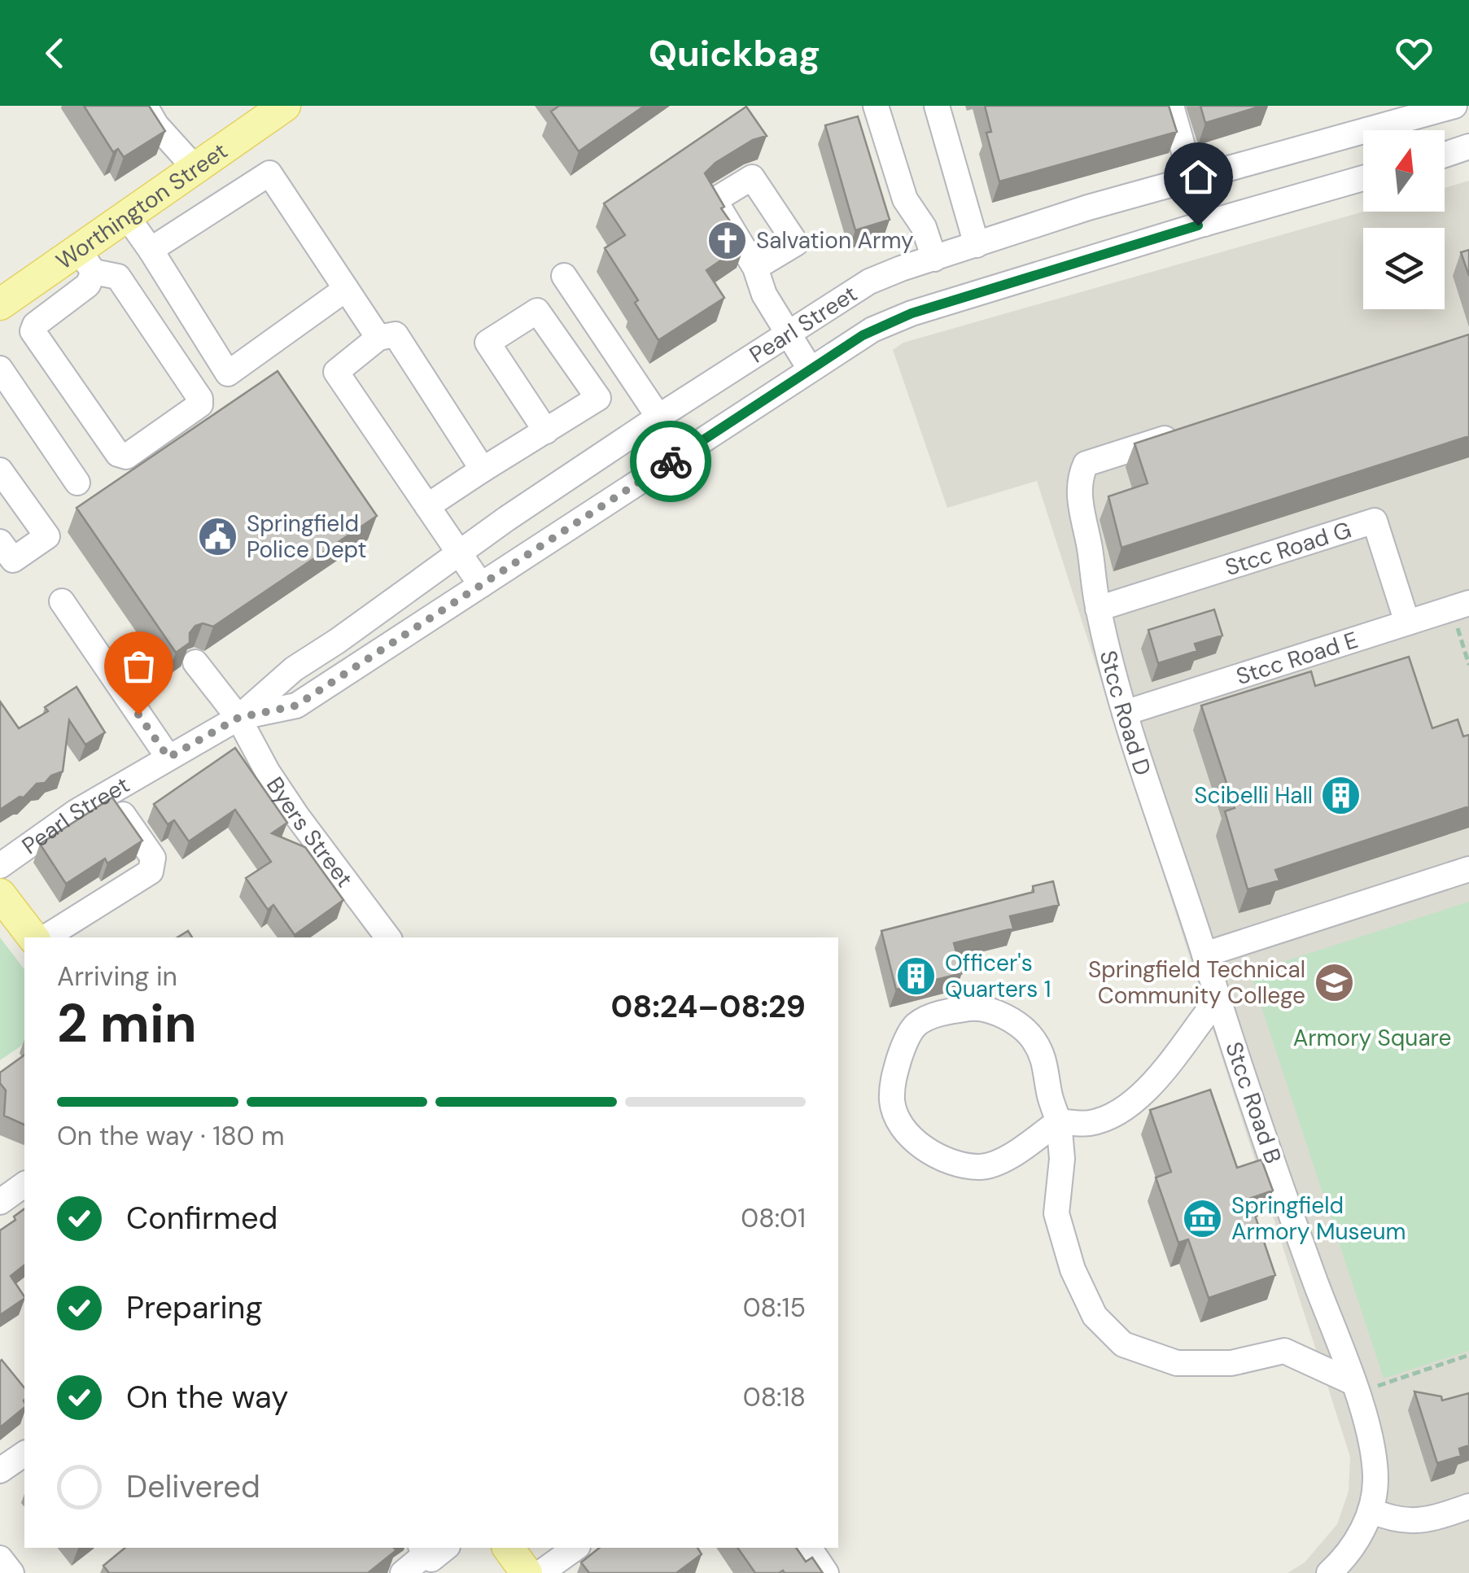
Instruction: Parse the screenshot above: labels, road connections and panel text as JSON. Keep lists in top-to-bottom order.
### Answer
{
  "streets": {
    "main road": ["Worthington Street"],
    "street": [
      "Pearl Street",
      "Stcc Road G",
      "Stcc Road E",
      "Stcc Road D",
      "Byers Street",
      "Stcc Road B"
    ]
  },
  "crossings": [
    ["Pearl Street", "Byers Street"],
    ["Stcc Road G", "Stcc Road E"],
    ["Stcc Road G", "Stcc Road D"],
    ["Stcc Road E", "Stcc Road D"],
    ["Stcc Road D", "Stcc Road B"]
  ],
  "parks": ["Armory Square"],
  "places": {
    "church": ["Salvation Army"],
    "public building": ["Springfield Police Dept"],
    "building": ["Scibelli Hall", "Officer's Quarters 1"],
    "school or university": ["Springfield Technical Community College"],
    "museum": ["Springfield Armory Museum"]
  },
  "north": "top",
  "page": {
    "header": "Quickbag",
    "heading": ["2 min", "Arriving in", "08:24–08:29"],
    "bar": "On the way · 180 m",
    "list": [
      ["Confirmed", "08:01"],
      ["Preparing", "08:15"],
      ["On the way", "08:18"],
      "Delivered"
    ]
  }
}
